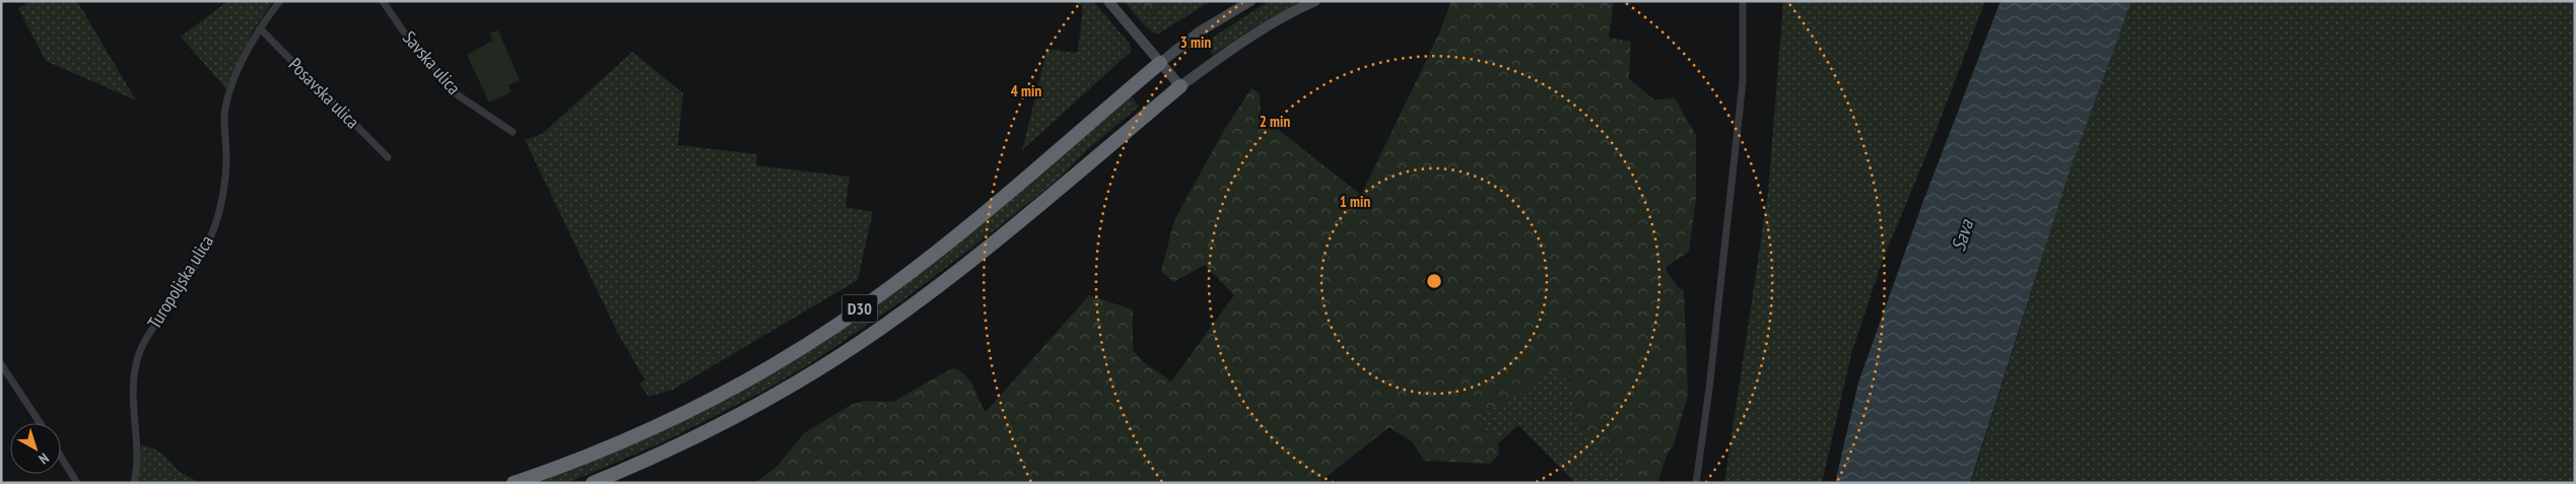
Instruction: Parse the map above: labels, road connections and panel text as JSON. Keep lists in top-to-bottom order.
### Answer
{
  "streets": {
    "highway": ["D30"],
    "street": ["Savska ulica", "Posavska ulica", "Turopoljska ulica"]
  },
  "crossings": [
    ["Posavska ulica", "Turopoljska ulica"]
  ],
  "water": ["Sava"],
  "north": "bottom right",
  "rings": [
    "3 min",
    "4 min",
    "2 min",
    "1 min"
  ]
}
